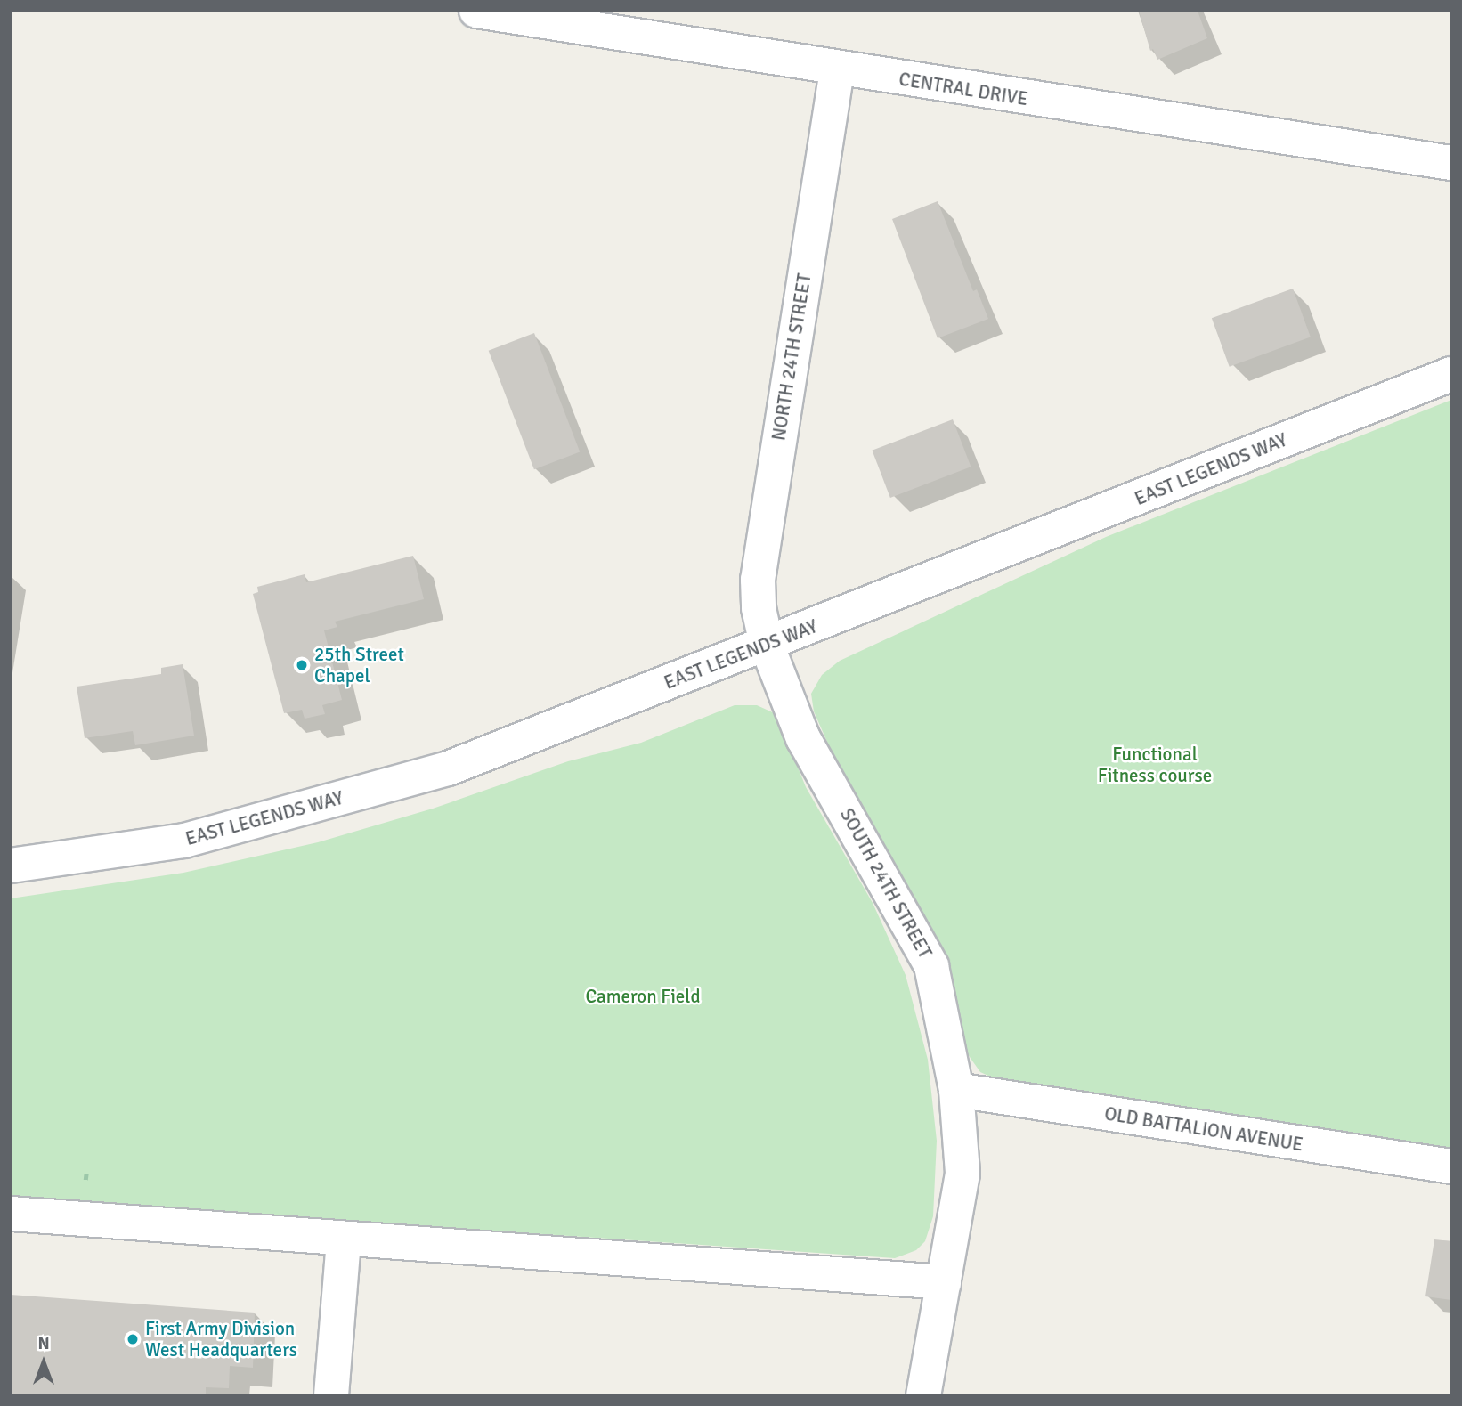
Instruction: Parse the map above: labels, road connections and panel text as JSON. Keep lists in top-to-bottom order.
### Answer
{
  "streets": {
    "street": [
      "CENTRAL DRIVE",
      "NORTH 24TH STREET",
      "EAST LEGENDS WAY",
      "SOUTH 24TH STREET",
      "OLD BATTALION AVENUE"
    ]
  },
  "crossings": [
    ["CENTRAL DRIVE", "NORTH 24TH STREET"],
    ["NORTH 24TH STREET", "EAST LEGENDS WAY"],
    ["NORTH 24TH STREET", "SOUTH 24TH STREET"],
    ["EAST LEGENDS WAY", "SOUTH 24TH STREET"],
    ["SOUTH 24TH STREET", "OLD BATTALION AVENUE"]
  ],
  "parks": ["Functional Fitness course", "Cameron Field"],
  "places": ["25th Street Chapel", "First Army Division West Headquarters"],
  "north": "top"
}
